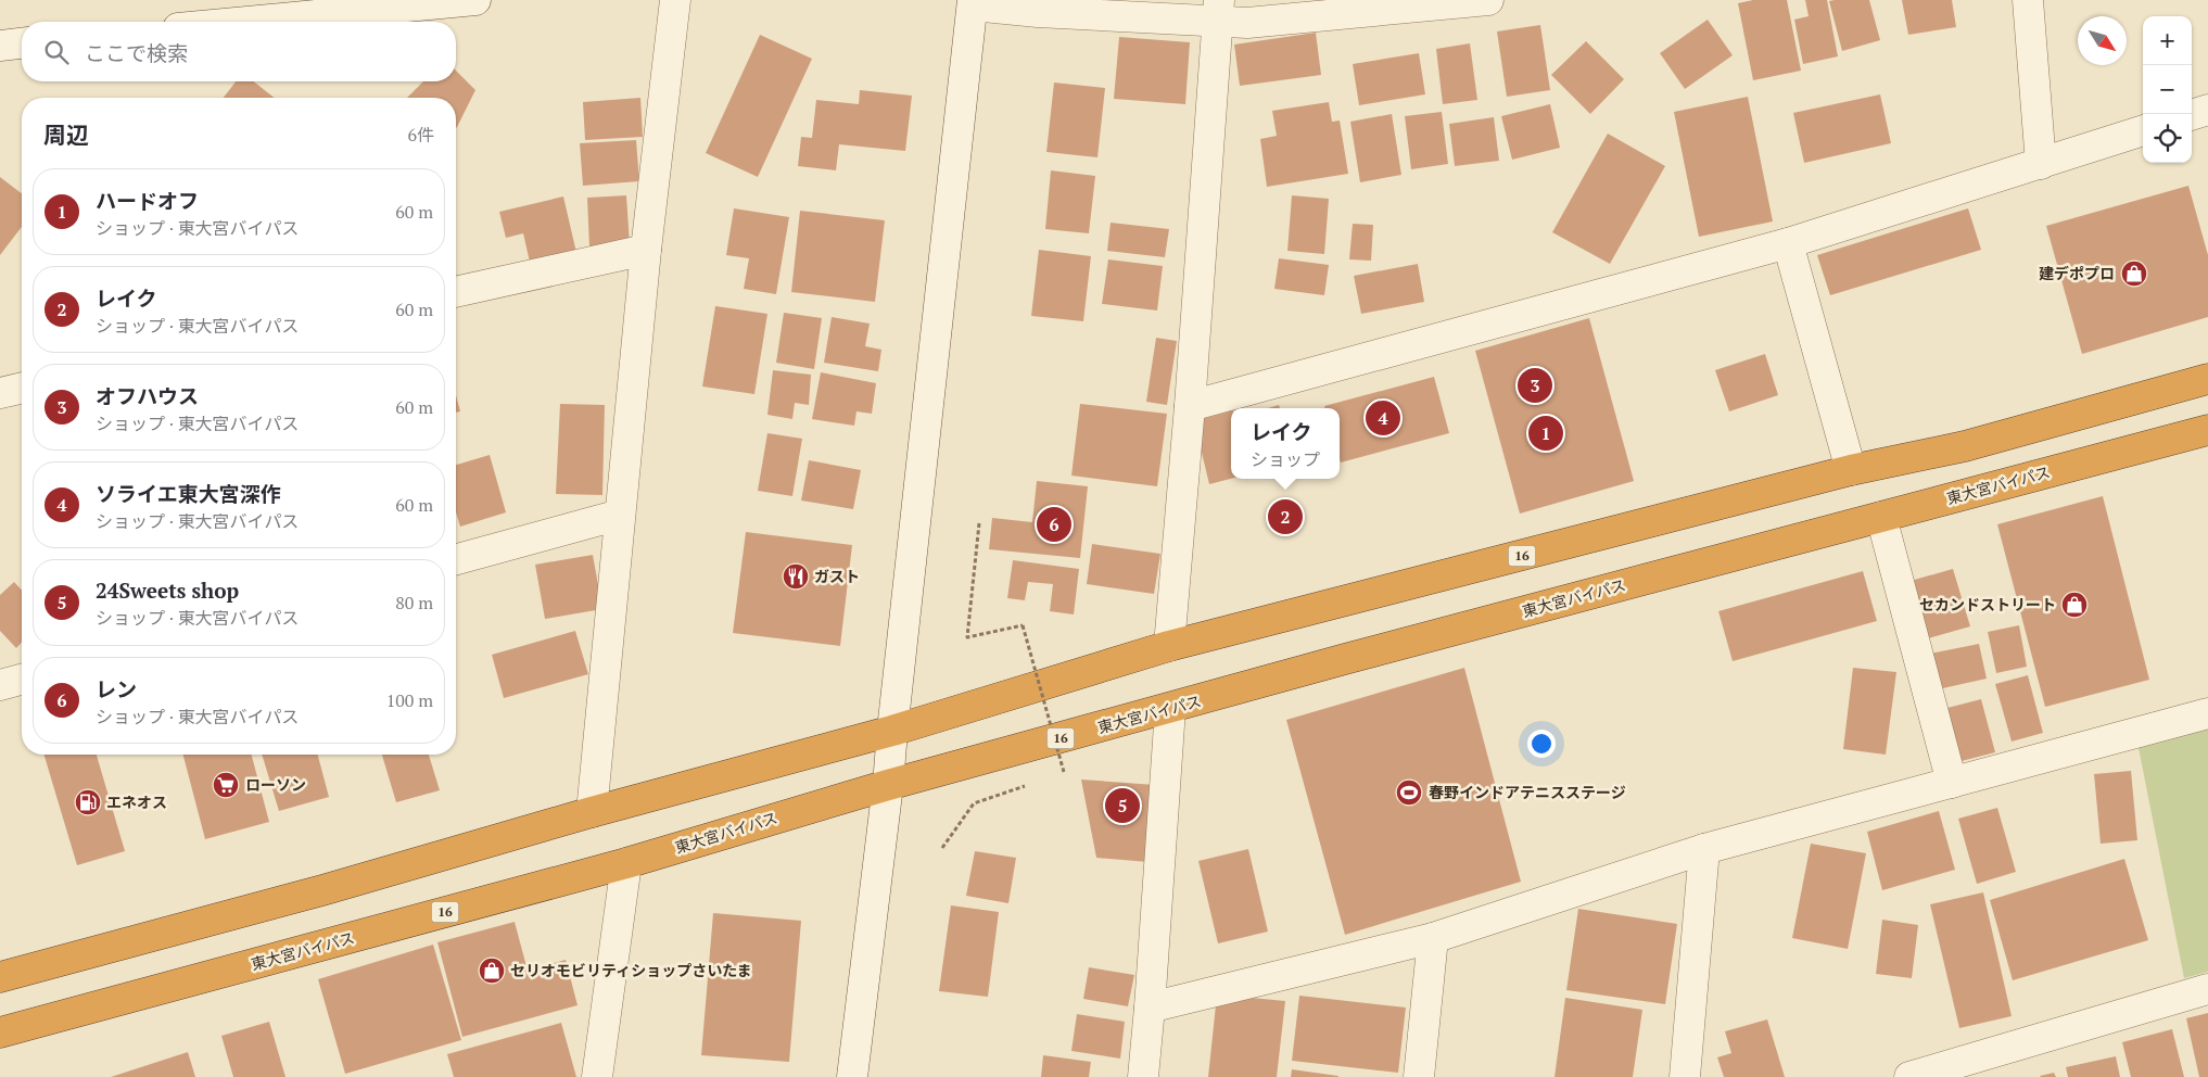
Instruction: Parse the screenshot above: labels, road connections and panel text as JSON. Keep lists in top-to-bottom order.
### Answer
{
  "streets": {
    "highway": ["東大宮バイパス", "16"]
  },
  "places": {
    "shop": ["建デポプロ", "セカンドストリート", "セリオモビリティショップさいたま"],
    "restaurant": ["ガスト"],
    "supermarket": ["ローソン"],
    "sports": ["春野インドアテニスステージ"],
    "fuel station": ["エネオス"]
  },
  "north": "bottom right",
  "page": {
    "map_buttons": ["+", "−"],
    "search": "ここで検索",
    "heading": ["周辺", "6件"],
    "list": [
      {
        "mark": "1",
        "name": "ハードオフ",
        "note": "ショップ · 東大宮バイパス",
        "value": "60 m"
      },
      {
        "mark": "2",
        "name": "レイク",
        "note": "ショップ · 東大宮バイパス",
        "value": "60 m"
      },
      {
        "mark": "3",
        "name": "オフハウス",
        "note": "ショップ · 東大宮バイパス",
        "value": "60 m"
      },
      {
        "mark": "4",
        "name": "ソライエ東大宮深作",
        "note": "ショップ · 東大宮バイパス",
        "value": "60 m"
      },
      {
        "mark": "5",
        "name": "24Sweets shop",
        "note": "ショップ · 東大宮バイパス",
        "value": "80 m"
      },
      {
        "mark": "6",
        "name": "レン",
        "note": "ショップ · 東大宮バイパス",
        "value": "100 m"
      }
    ],
    "pins": [
      "3",
      "4",
      "1",
      "2",
      "6",
      "5"
    ],
    "popup": ["レイク", "ショップ"]
  }
}
